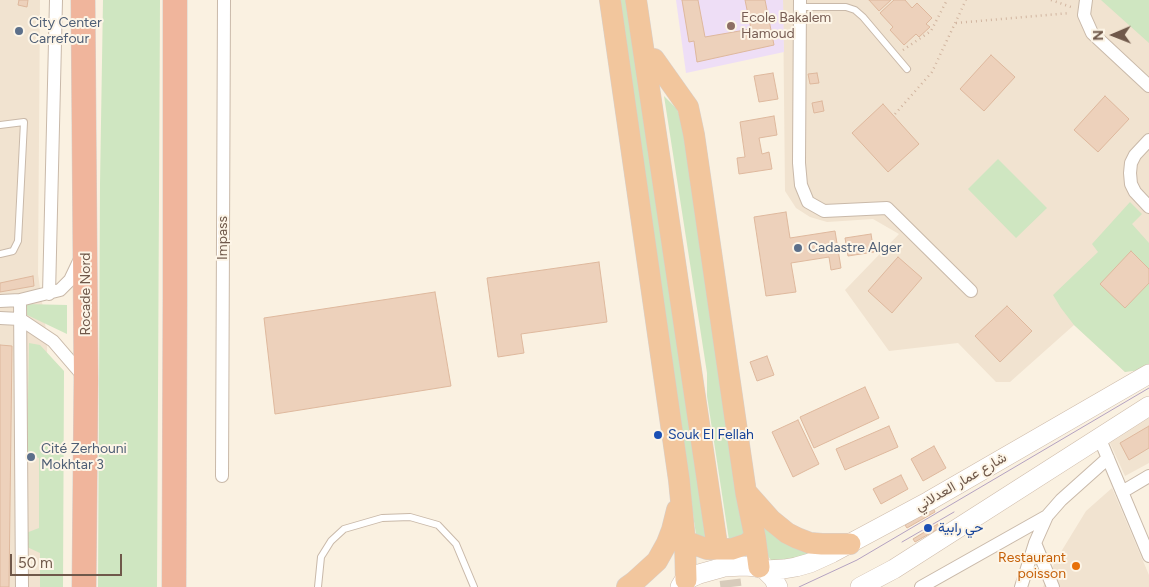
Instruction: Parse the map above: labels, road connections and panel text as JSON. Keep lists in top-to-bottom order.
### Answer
{
  "streets": {
    "highway": ["Rocade Nord"],
    "main road": ["شارع عمار العدلاني"],
    "street": ["Impass"]
  },
  "places": [
    "Ecole Bakalem Hamoud",
    "City Center Carrefour",
    "Cadastre Alger",
    "Souk El Fellah",
    "Cité Zerhouni Mokhtar 3",
    "حي رابية",
    "Restaurant poisson"
  ],
  "scale_bar": "50 m",
  "north": "left"
}
